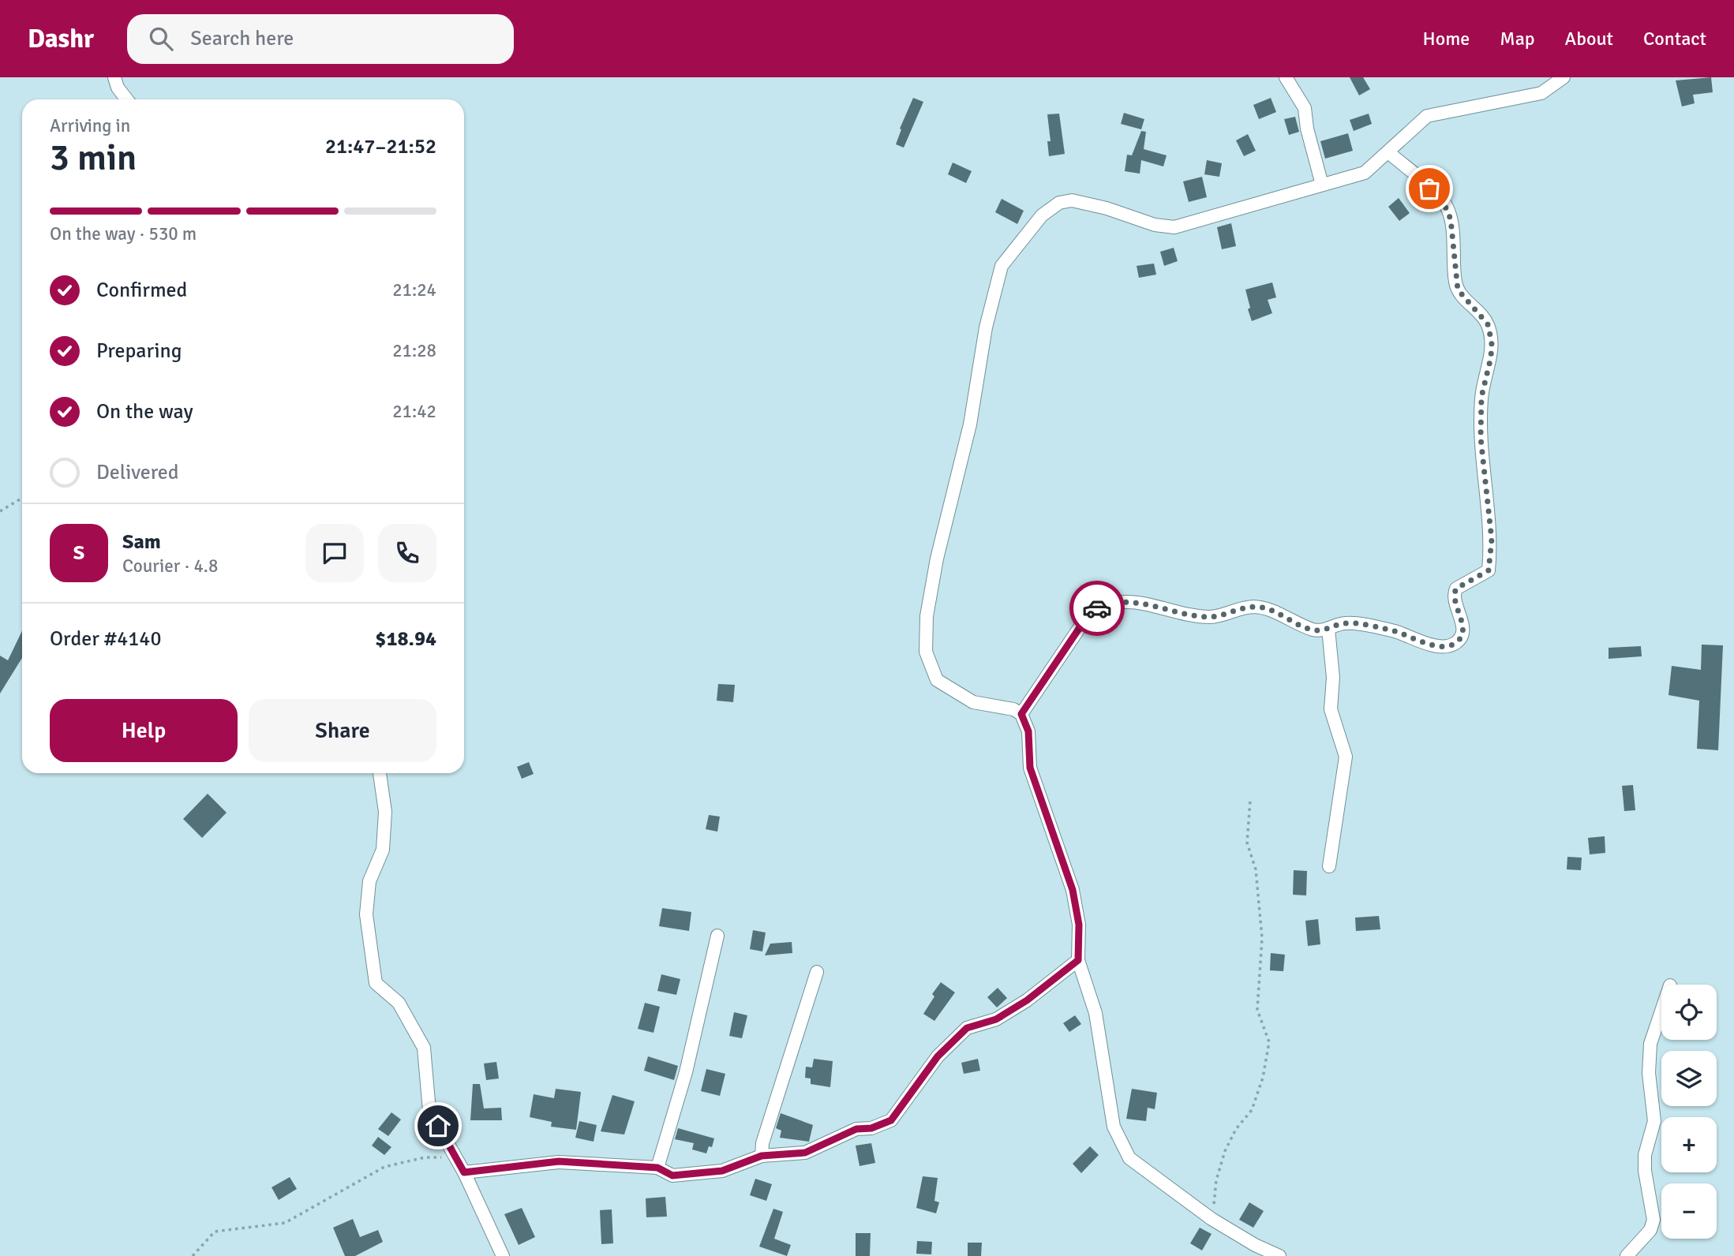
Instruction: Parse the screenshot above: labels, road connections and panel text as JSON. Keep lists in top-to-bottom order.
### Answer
{
  "page": {
    "header": "Dashr",
    "search": "Search here",
    "nav": [
      "Home",
      "Map",
      "About",
      "Contact"
    ],
    "heading": ["3 min", "Arriving in", "21:47–21:52"],
    "panel": [
      "Sam",
      "Courier · 4.8",
      "Order #4140",
      "$18.94"
    ],
    "bar": "On the way · 530 m",
    "list": [
      ["Confirmed", "21:24"],
      ["Preparing", "21:28"],
      ["On the way", "21:42"],
      "Delivered"
    ],
    "round": "S",
    "buttons": ["Help", "Share"],
    "map_buttons": ["+", "−"]
  }
}
